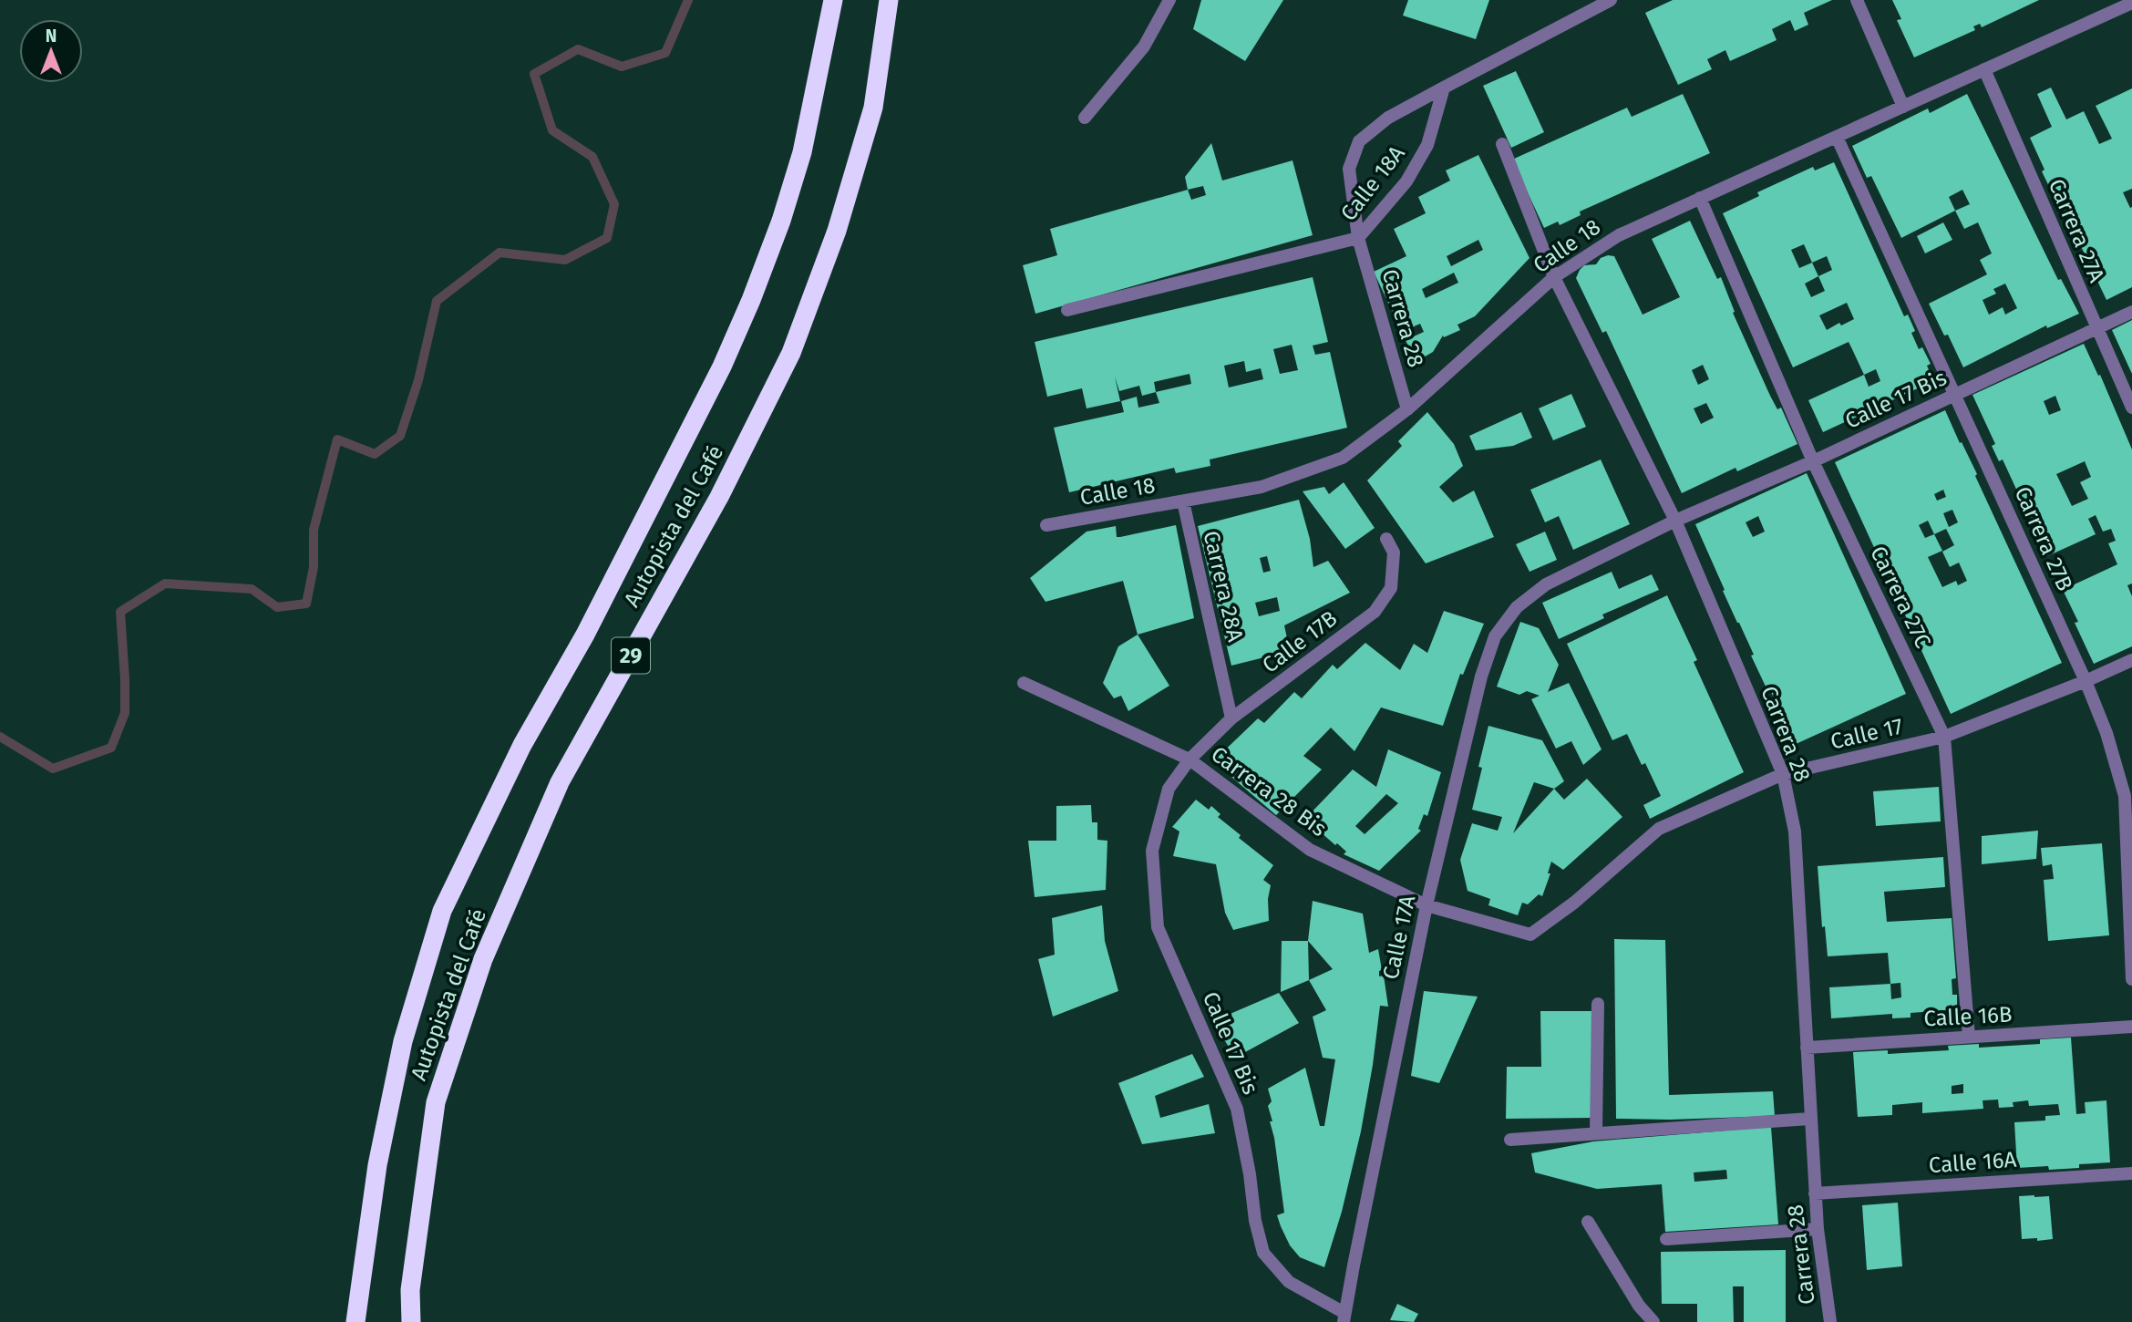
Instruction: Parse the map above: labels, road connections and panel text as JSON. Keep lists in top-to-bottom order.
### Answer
{
  "streets": {
    "highway": ["Autopista del Café", "29"],
    "street": [
      "Calle 18A",
      "Carrera 27A",
      "Calle 18",
      "Carrera 28",
      "Calle 17 Bis",
      "Carrera 27B",
      "Carrera 28A",
      "Carrera 27C",
      "Calle 17B",
      "Calle 17",
      "Carrera 28 Bis",
      "Calle 17A",
      "Calle 16B",
      "Calle 16A"
    ]
  },
  "crossings": [
    ["Calle 18A", "Carrera 28"],
    ["Carrera 27A", "Calle 18"],
    ["Carrera 27A", "Calle 17 Bis"],
    ["Calle 18", "Carrera 28"],
    ["Calle 18", "Carrera 27B"],
    ["Calle 18", "Carrera 28A"],
    ["Calle 18", "Carrera 27C"],
    ["Carrera 28", "Calle 17 Bis"],
    ["Carrera 28", "Calle 17"],
    ["Carrera 28", "Calle 17A"],
    ["Carrera 28", "Calle 16B"],
    ["Carrera 28", "Calle 16A"],
    ["Calle 17 Bis", "Carrera 27B"],
    ["Calle 17 Bis", "Carrera 27C"],
    ["Calle 17 Bis", "Calle 17B"],
    ["Calle 17 Bis", "Carrera 28 Bis"],
    ["Calle 17 Bis", "Calle 17A"],
    ["Carrera 27B", "Calle 17"],
    ["Carrera 28A", "Calle 17B"],
    ["Carrera 27C", "Calle 17"],
    ["Carrera 27C", "Calle 16B"],
    ["Calle 17B", "Carrera 28 Bis"],
    ["Calle 17", "Carrera 28 Bis"],
    ["Carrera 28 Bis", "Calle 17A"]
  ],
  "north": "top"
}
